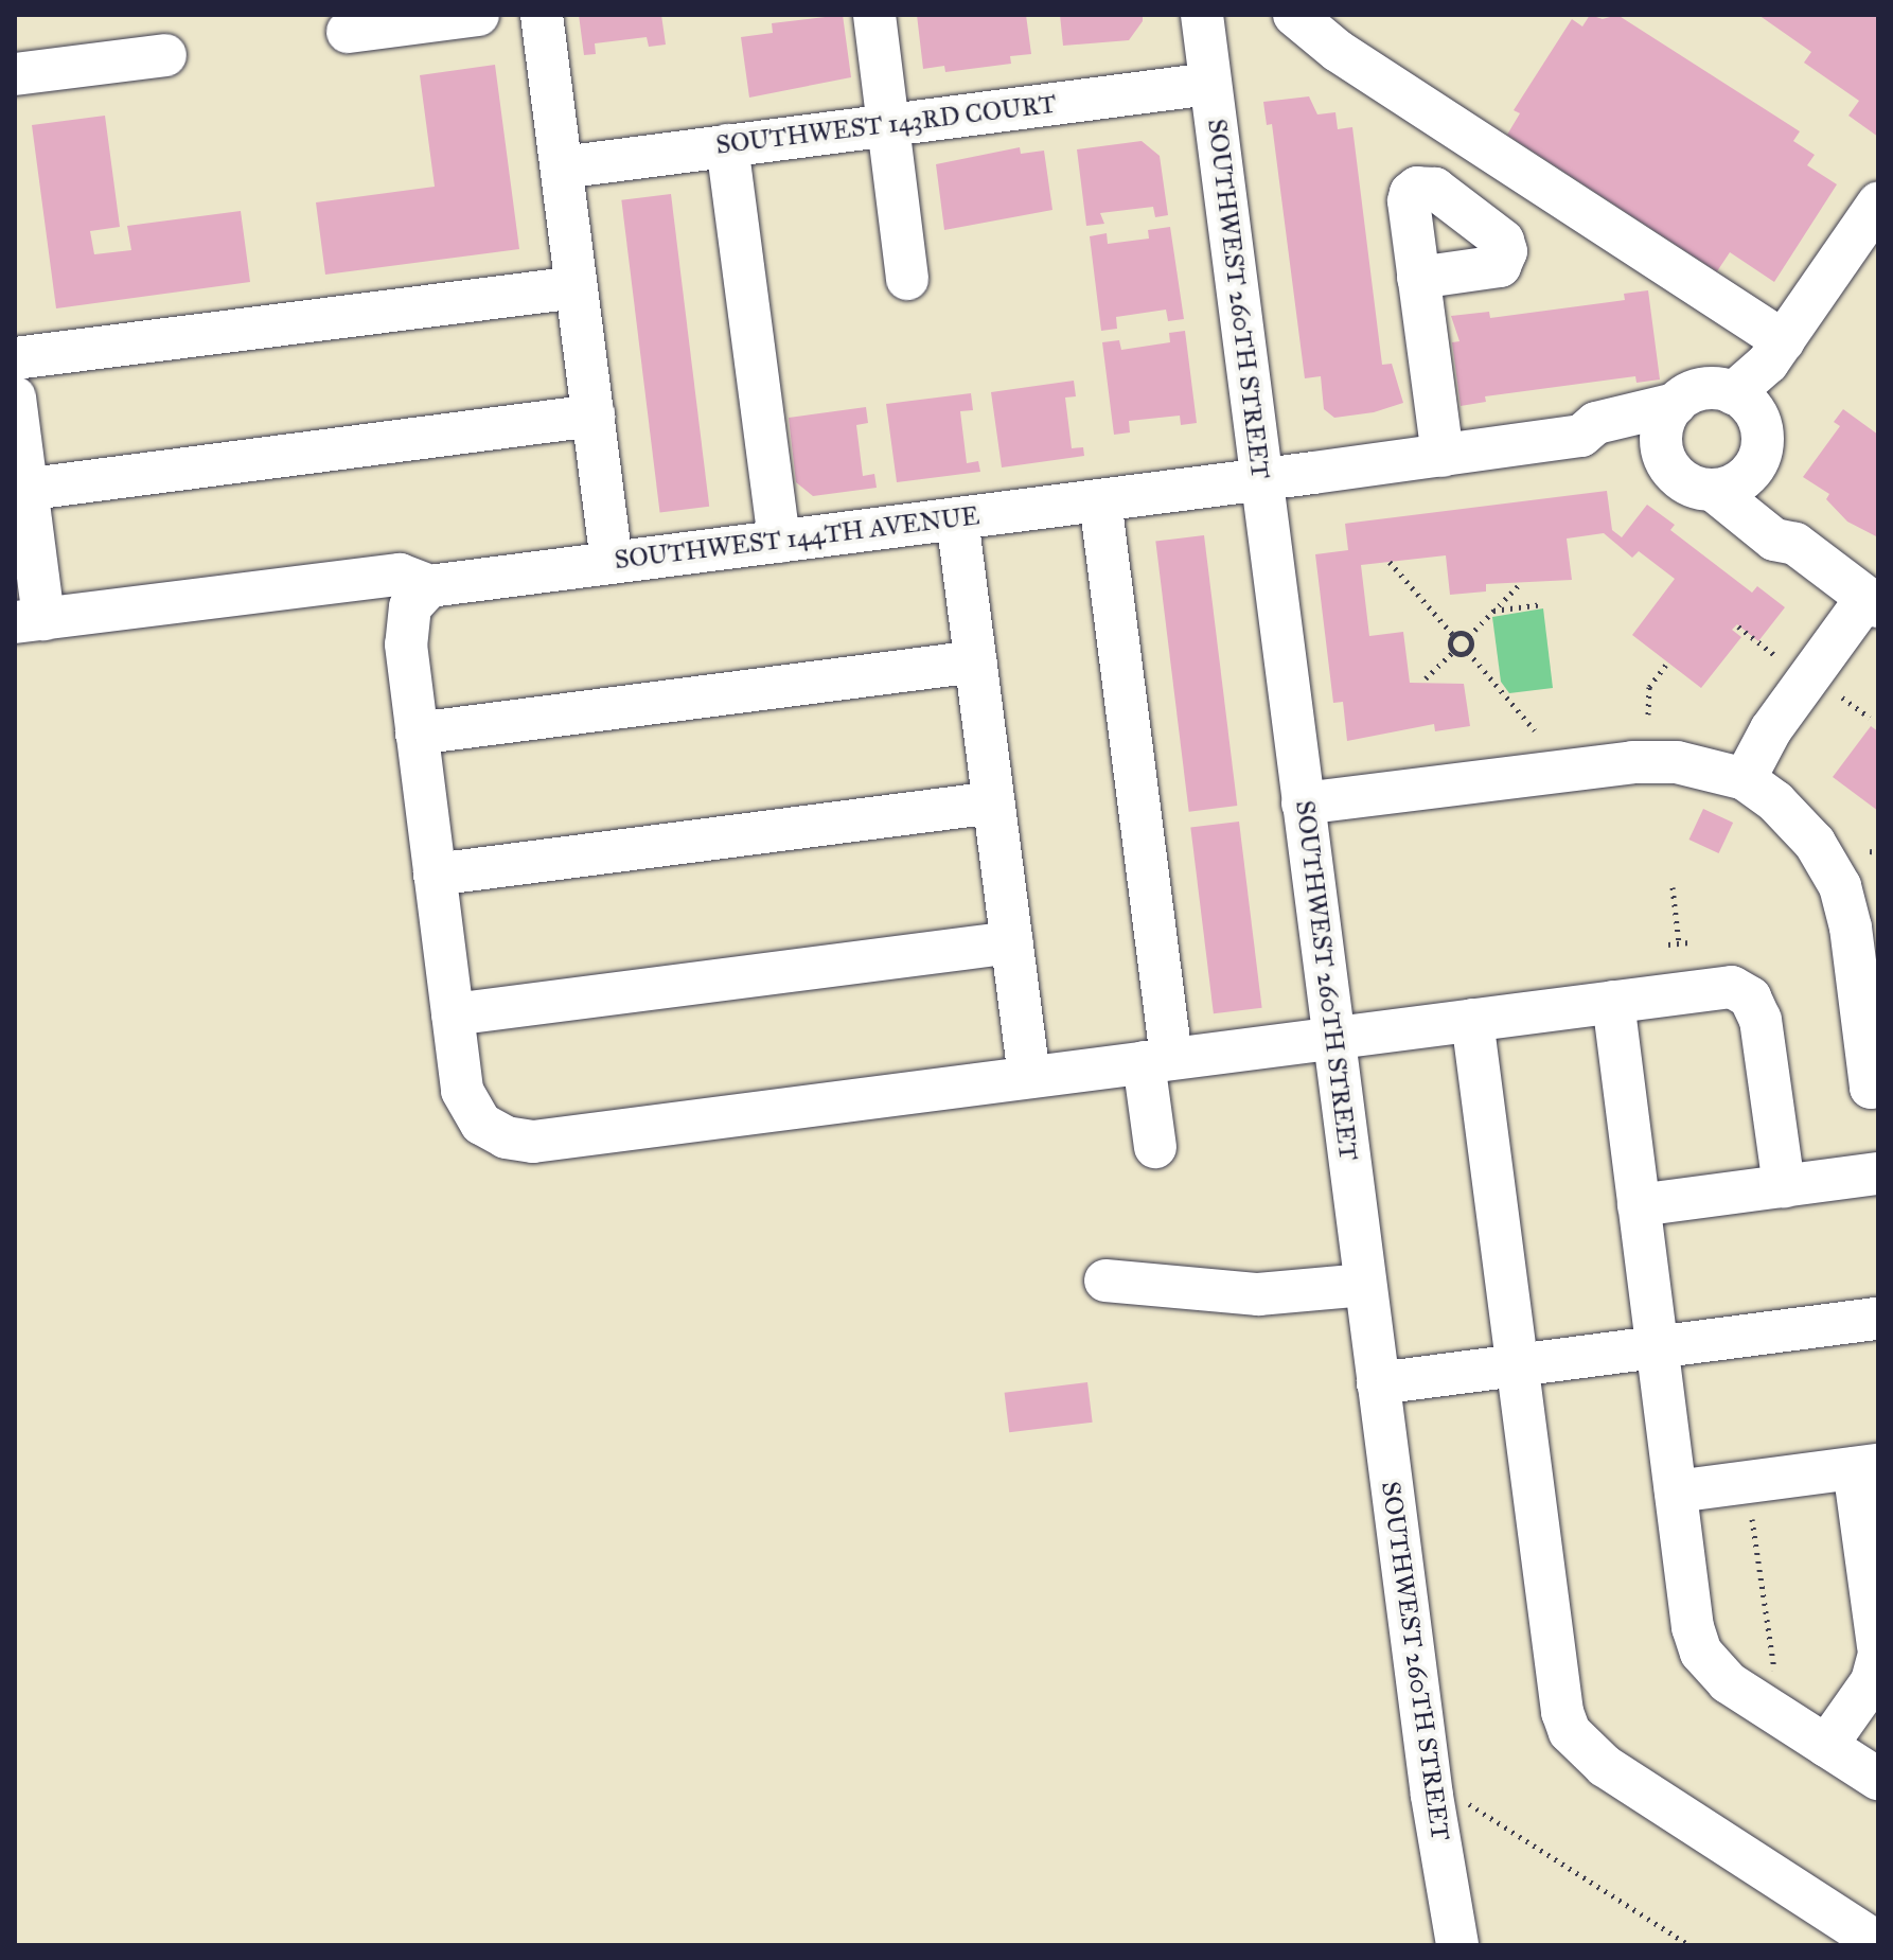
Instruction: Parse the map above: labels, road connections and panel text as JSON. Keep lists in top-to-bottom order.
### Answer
{
  "streets": {
    "street": ["SOUTHWEST 143RD COURT", "SOUTHWEST 260TH STREET", "SOUTHWEST 144TH AVENUE"]
  },
  "crossings": [
    ["SOUTHWEST 143RD COURT", "SOUTHWEST 260TH STREET"],
    ["SOUTHWEST 260TH STREET", "SOUTHWEST 144TH AVENUE"]
  ]
}
